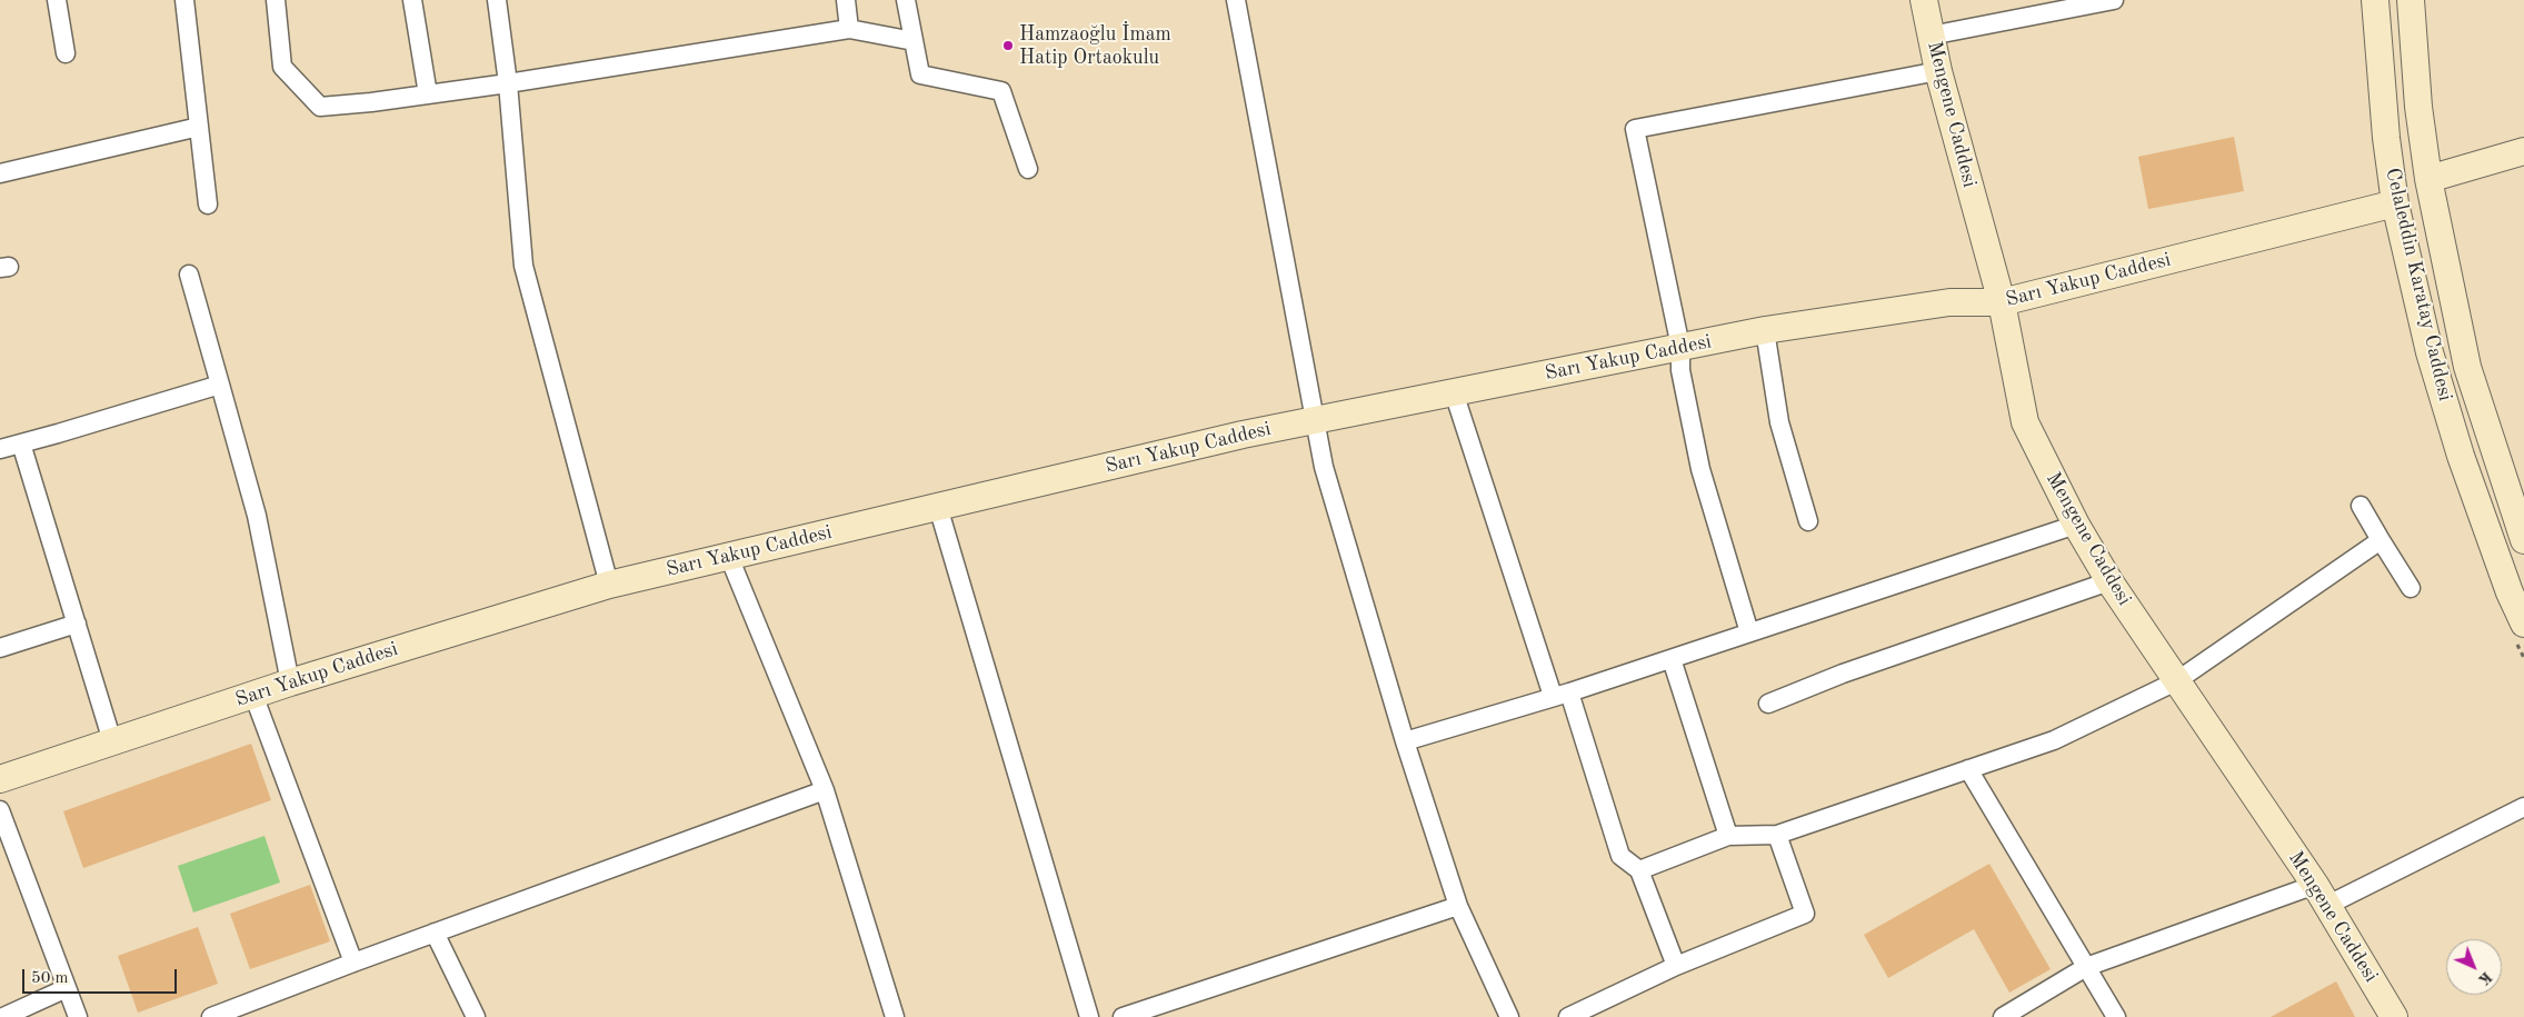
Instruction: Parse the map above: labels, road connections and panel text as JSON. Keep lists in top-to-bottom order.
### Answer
{
  "streets": {
    "street": ["Mengene Caddesi", "Sarı Yakup Caddesi", "Celaleddin Karatay Caddesi"]
  },
  "crossings": [
    ["Mengene Caddesi", "Sarı Yakup Caddesi"],
    ["Sarı Yakup Caddesi", "Celaleddin Karatay Caddesi"]
  ],
  "places": ["Hamzaoğlu İmam Hatip Ortaokulu"],
  "scale_bar": "50 m",
  "north": "bottom right"
}
